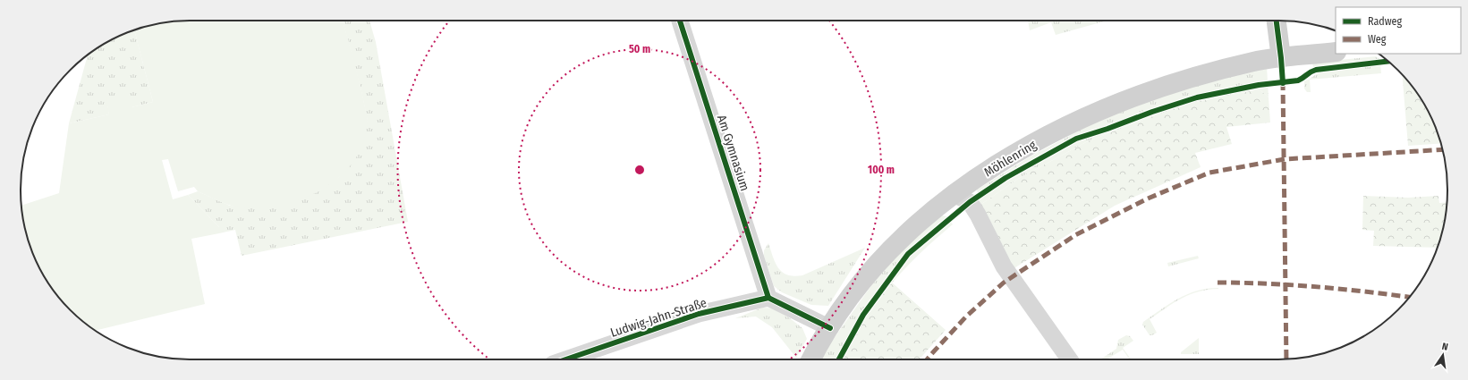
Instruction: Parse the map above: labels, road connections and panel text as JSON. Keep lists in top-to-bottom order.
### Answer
{
  "streets": {
    "main road": ["Möhlenring"],
    "street": ["Am Gymnasium", "Ludwig-Jahn-Straße"]
  },
  "crossings": [
    ["Am Gymnasium", "Ludwig-Jahn-Straße"]
  ],
  "legend": ["Radweg", "Weg"],
  "north": "top",
  "rings": ["50 m", "100 m"]
}
